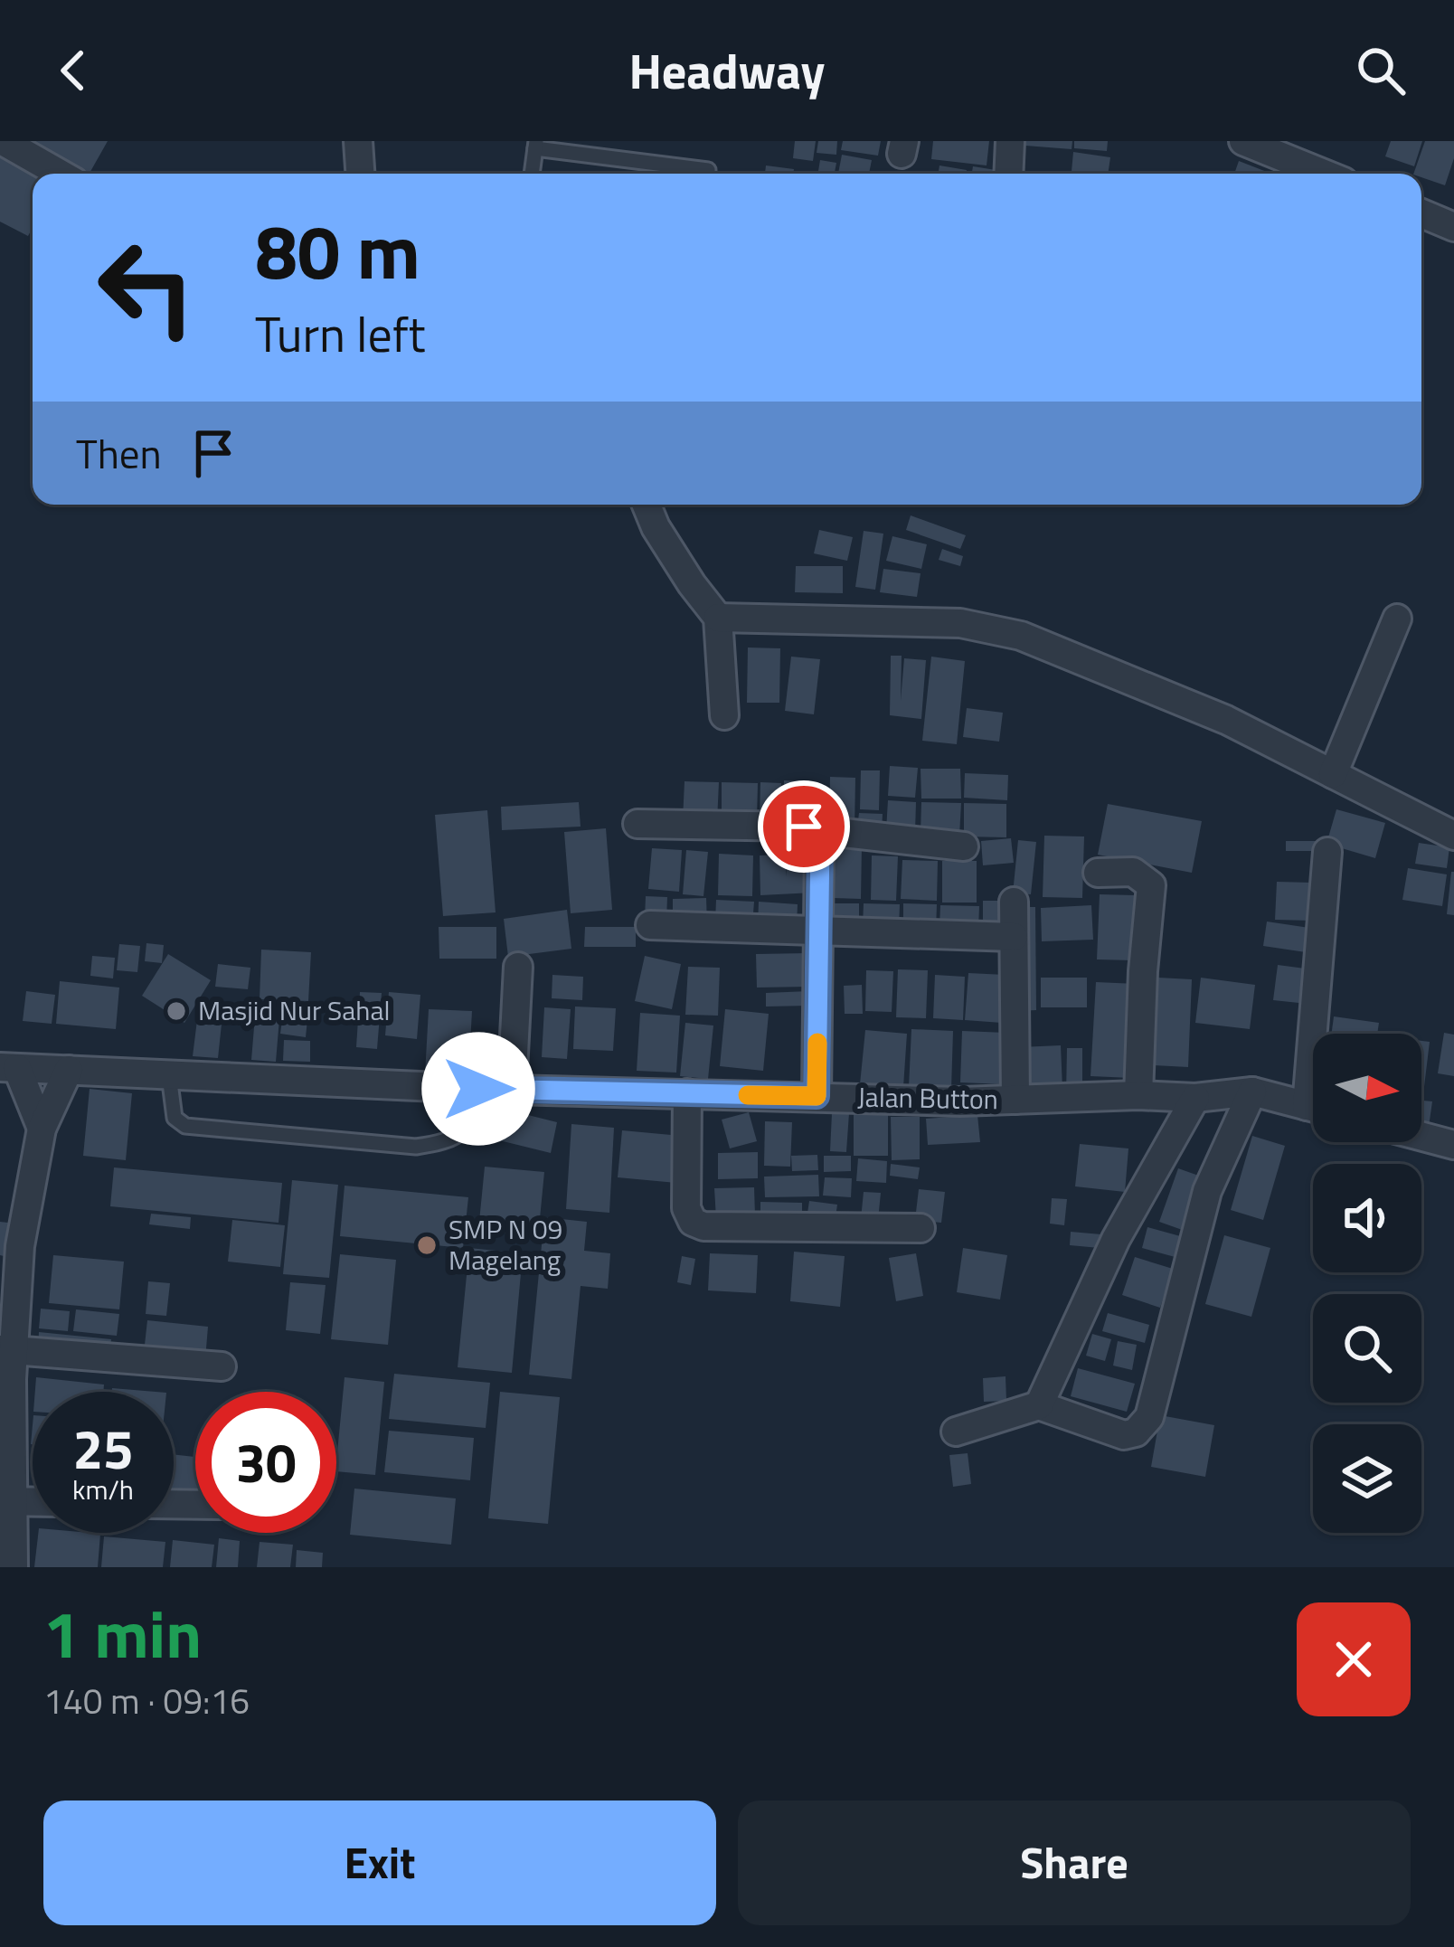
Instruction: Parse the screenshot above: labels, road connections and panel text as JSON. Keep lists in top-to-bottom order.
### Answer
{
  "streets": {
    "street": ["Jalan Button"]
  },
  "places": ["Masjid Nur Sahal", "SMP N 09 Magelang"],
  "north": "right",
  "page": {
    "header": "Headway",
    "turn": ["80 m", "Turn left"],
    "then": "Then",
    "speed": "25 km/h",
    "limit": "30",
    "heading": ["1 min", "140 m · 09:16"],
    "buttons": ["Exit", "Share"]
  }
}
